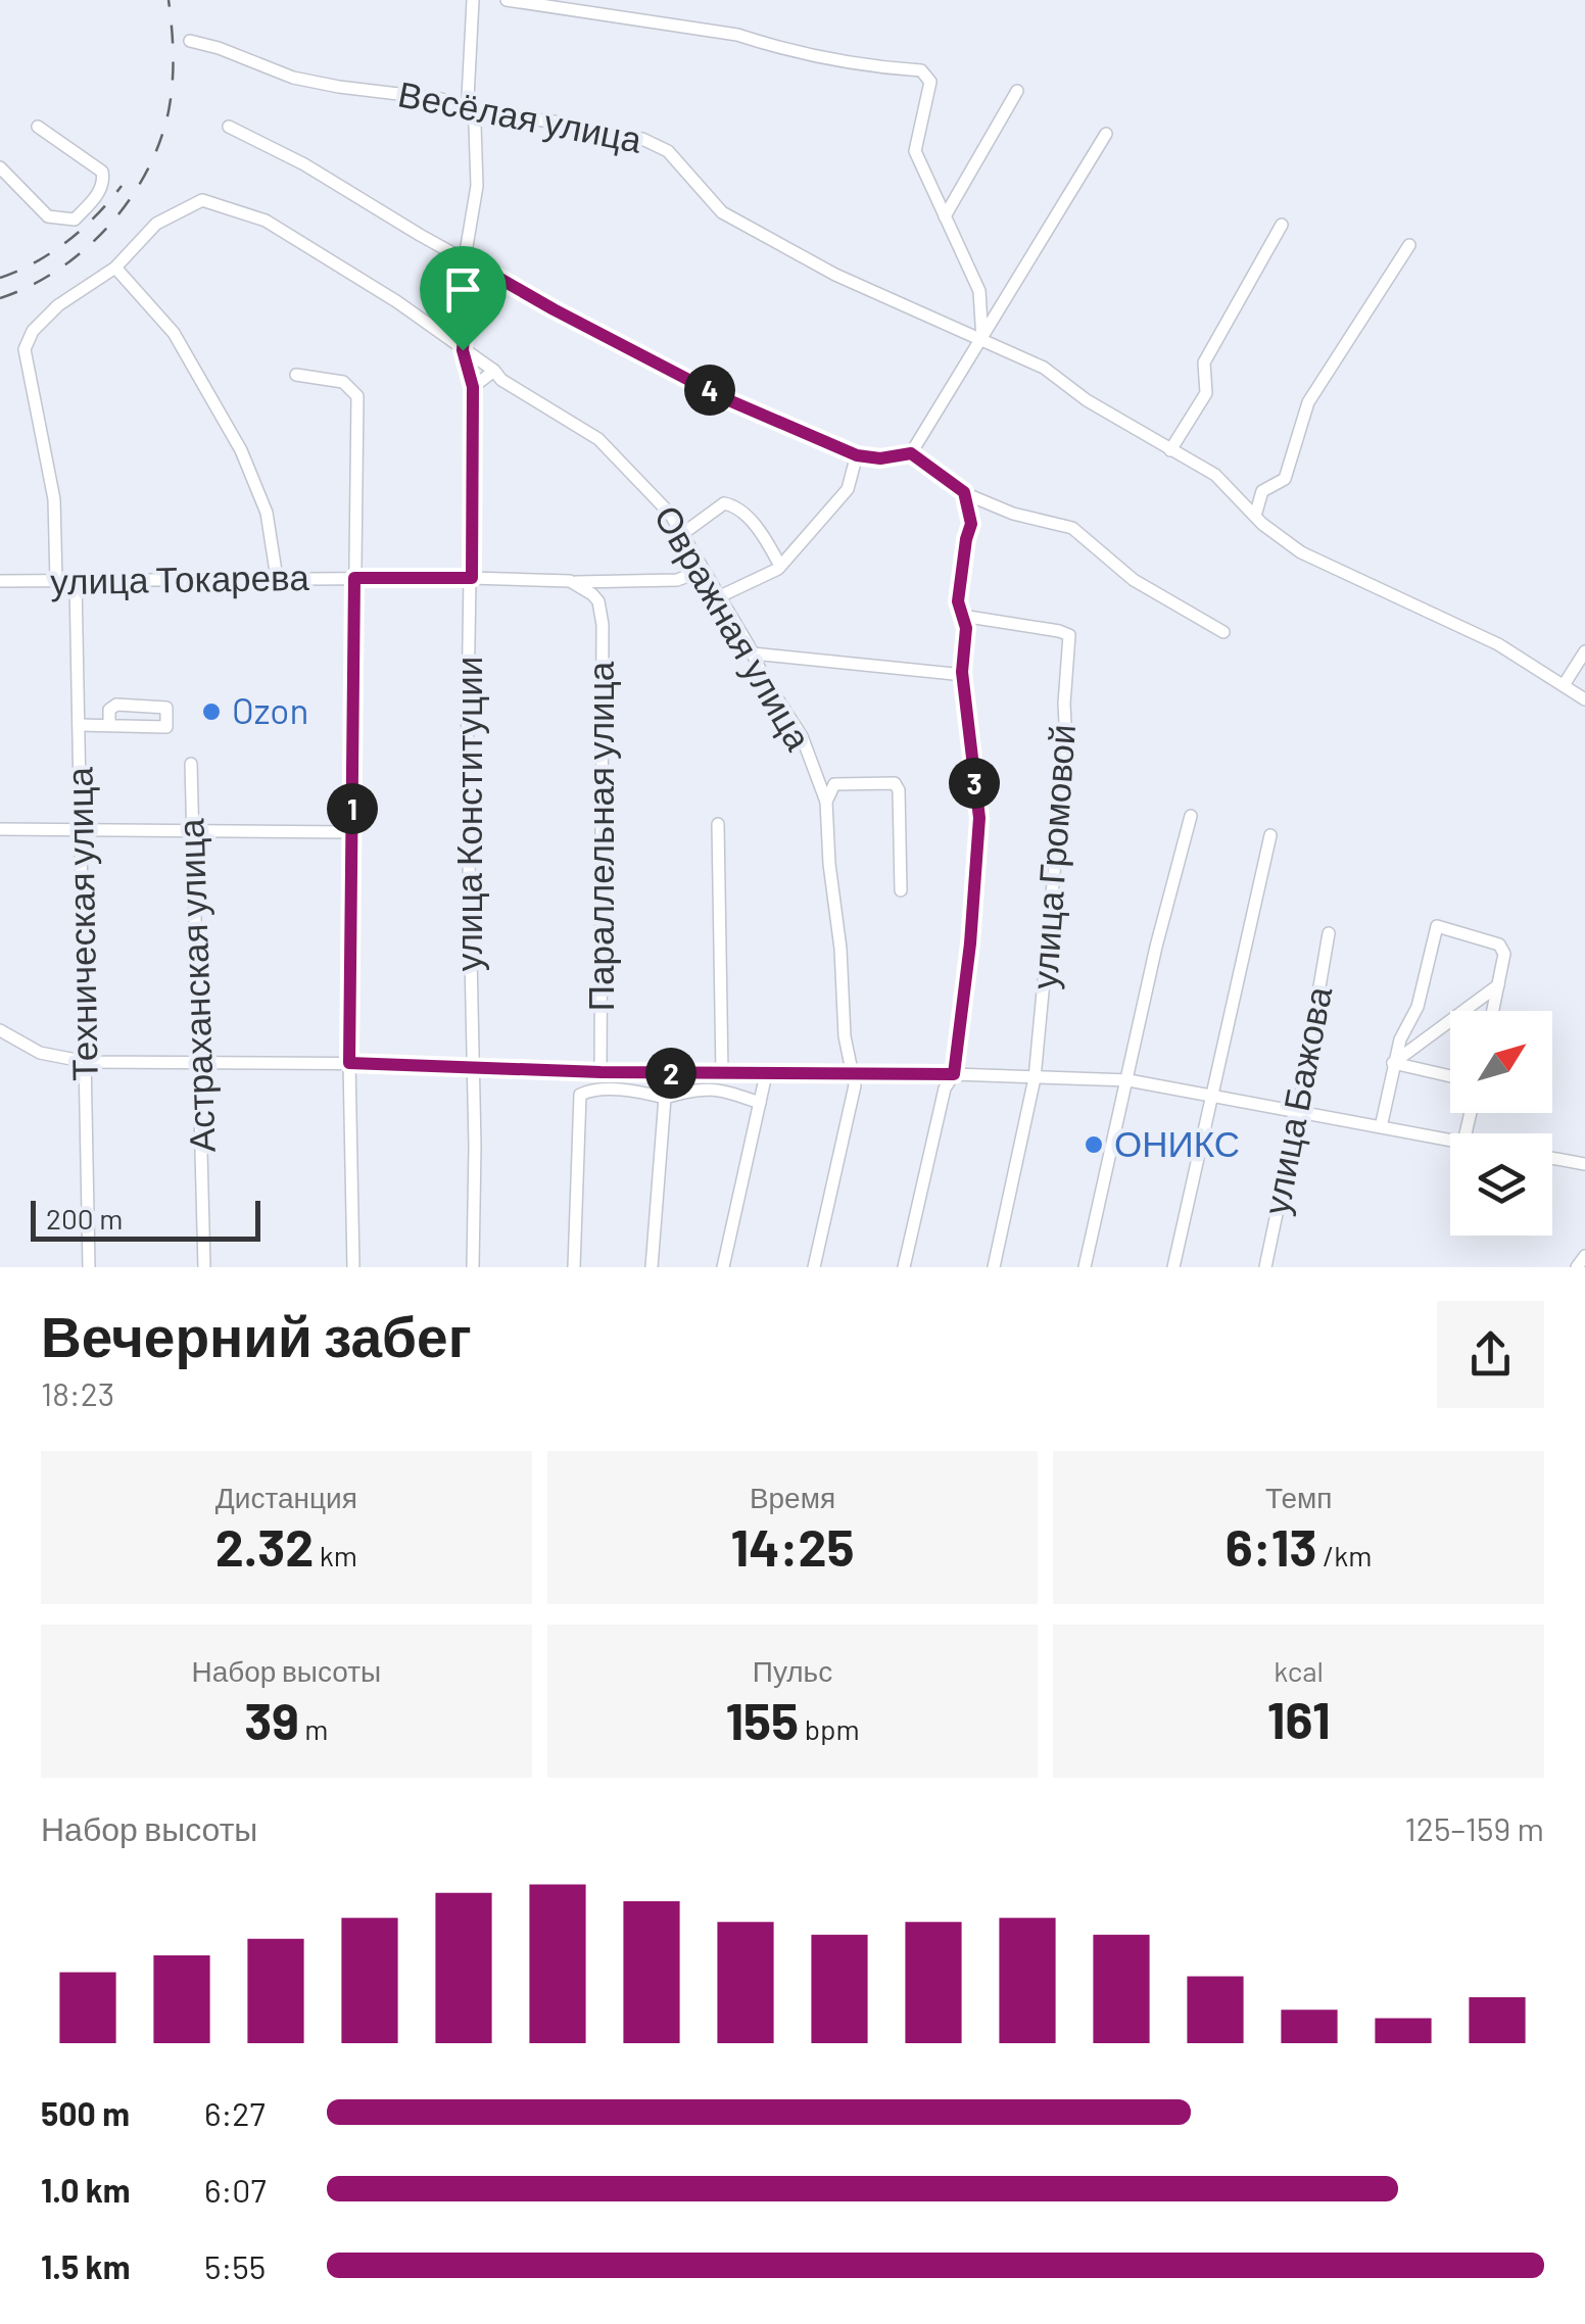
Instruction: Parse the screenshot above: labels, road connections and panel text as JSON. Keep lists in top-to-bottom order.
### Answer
{
  "streets": {
    "street": [
      "Весёлая улица",
      "улица Токарева",
      "Овражная улица",
      "улица Конституции",
      "Параллельная улица",
      "улица Громовой",
      "Техническая улица",
      "Астраханская улица",
      "улица Бажова"
    ]
  },
  "crossings": [
    ["Весёлая улица", "улица Конституции"],
    ["улица Токарева", "Овражная улица"],
    ["улица Токарева", "улица Конституции"],
    ["улица Токарева", "Параллельная улица"],
    ["улица Токарева", "Техническая улица"],
    ["Овражная улица", "улица Конституции"]
  ],
  "places": ["Ozon", "ОНИКС"],
  "scale_bar": "200 m",
  "north": "top right",
  "page": {
    "pins": [
      "4",
      "3",
      "1",
      "2"
    ],
    "scale": "200 m",
    "heading": ["Вечерний забег", "18:23"],
    "stats": [
      ["Дистанция", "2.32 km"],
      ["Время", "14:25"],
      ["Темп", "6:13 /km"],
      ["Набор высоты", "39 m"],
      ["Пульс", "155 bpm"],
      ["kcal", "161"]
    ],
    "chart": ["Набор высоты", "125–159 m"],
    "list": [
      {
        "name": "500 m",
        "note": "6:27"
      },
      {
        "name": "1.0 km",
        "note": "6:07"
      },
      {
        "name": "1.5 km",
        "note": "5:55"
      }
    ]
  }
}
